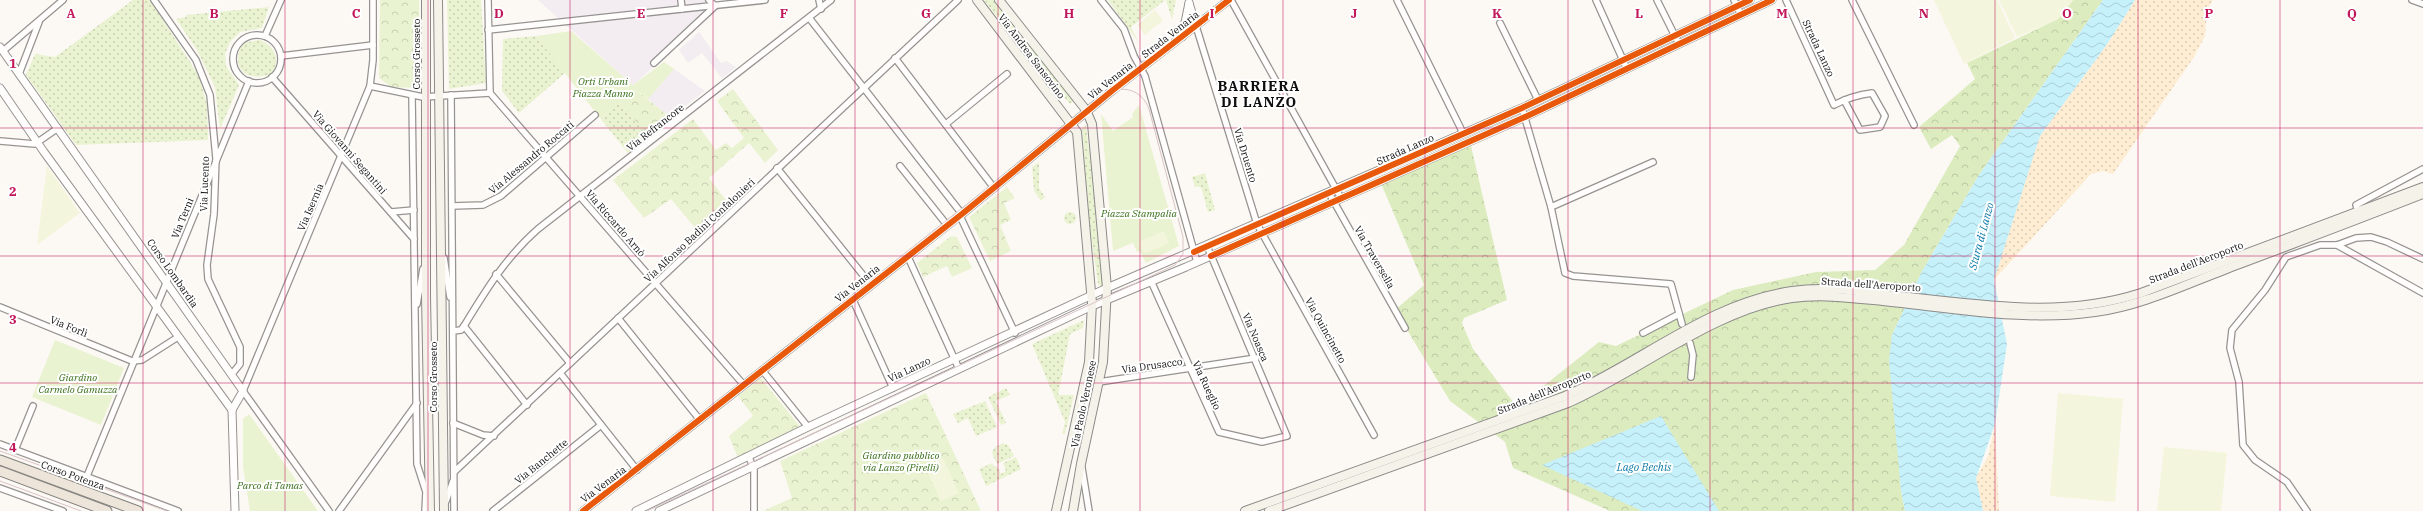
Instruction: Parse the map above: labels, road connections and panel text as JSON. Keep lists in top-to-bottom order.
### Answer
{
  "streets": {
    "main road": [
      "Corso Grosseto",
      "Via Andrea Sansovino",
      "Strada dell'Aeroporto",
      "Via Paolo Veronese",
      "Corso Potenza"
    ],
    "street": [
      "Strada Venaria",
      "Strada Lanzo",
      "Via Venaria",
      "Via Refrancore",
      "Via Giovanni Segantini",
      "Via Druento",
      "Via Alessandro Roccati",
      "Via Lucento",
      "Via Isernia",
      "Via Terni",
      "Via Riccardo Arnò",
      "Via Alfonso Badini Confalonieri",
      "Via Traversella",
      "Corso Lombardia",
      "Via Forlì",
      "Via Quincinetto",
      "Via Noasca",
      "Via Drusacco",
      "Via Lanzo",
      "Via Rueglio",
      "Via Banchette"
    ]
  },
  "crossings": [
    ["Strada Venaria", "Via Venaria"],
    ["Strada Venaria", "Via Druento"],
    ["Strada Lanzo", "Via Druento"],
    ["Strada Lanzo", "Via Traversella"],
    ["Strada Lanzo", "Via Quincinetto"],
    ["Strada Lanzo", "Via Noasca"],
    ["Strada Lanzo", "Via Lanzo"],
    ["Corso Grosseto", "Via Giovanni Segantini"],
    ["Corso Grosseto", "Via Alessandro Roccati"],
    ["Corso Grosseto", "Via Alfonso Badini Confalonieri"],
    ["Via Andrea Sansovino", "Via Venaria"],
    ["Via Venaria", "Via Riccardo Arnò"],
    ["Via Venaria", "Via Lanzo"],
    ["Via Refrancore", "Via Riccardo Arnò"],
    ["Via Giovanni Segantini", "Via Isernia"],
    ["Via Giovanni Segantini", "Via Terni"],
    ["Via Alessandro Roccati", "Via Riccardo Arnò"],
    ["Via Lucento", "Via Terni"],
    ["Via Lucento", "Corso Lombardia"],
    ["Via Isernia", "Corso Lombardia"],
    ["Via Terni", "Corso Lombardia"],
    ["Via Terni", "Via Forlì"],
    ["Via Terni", "Corso Potenza"],
    ["Via Riccardo Arnò", "Via Alfonso Badini Confalonieri"],
    ["Via Noasca", "Via Drusacco"],
    ["Via Noasca", "Via Lanzo"],
    ["Via Noasca", "Via Rueglio"],
    ["Via Drusacco", "Via Rueglio"],
    ["Via Drusacco", "Via Paolo Veronese"],
    ["Via Lanzo", "Via Rueglio"],
    ["Via Lanzo", "Via Paolo Veronese"]
  ],
  "districts": ["BARRIERA DI LANZO"],
  "water": ["Stura di Lanzo", "Lago Bechis"],
  "parks": [
    "Orti Urbani Piazza Manno",
    "Piazza Stampalia",
    "Giardino Carmelo Gamuzza",
    "Giardino pubblico via Lanzo (Pirelli)",
    "Parco di Tamas"
  ],
  "grid": {
    "columns": [
      "A",
      "B",
      "C",
      "D",
      "E",
      "F",
      "G",
      "H",
      "I",
      "J",
      "K",
      "L",
      "M",
      "N",
      "O",
      "P",
      "Q"
    ],
    "rows": [
      "1",
      "2",
      "3",
      "4"
    ]
  }
}
